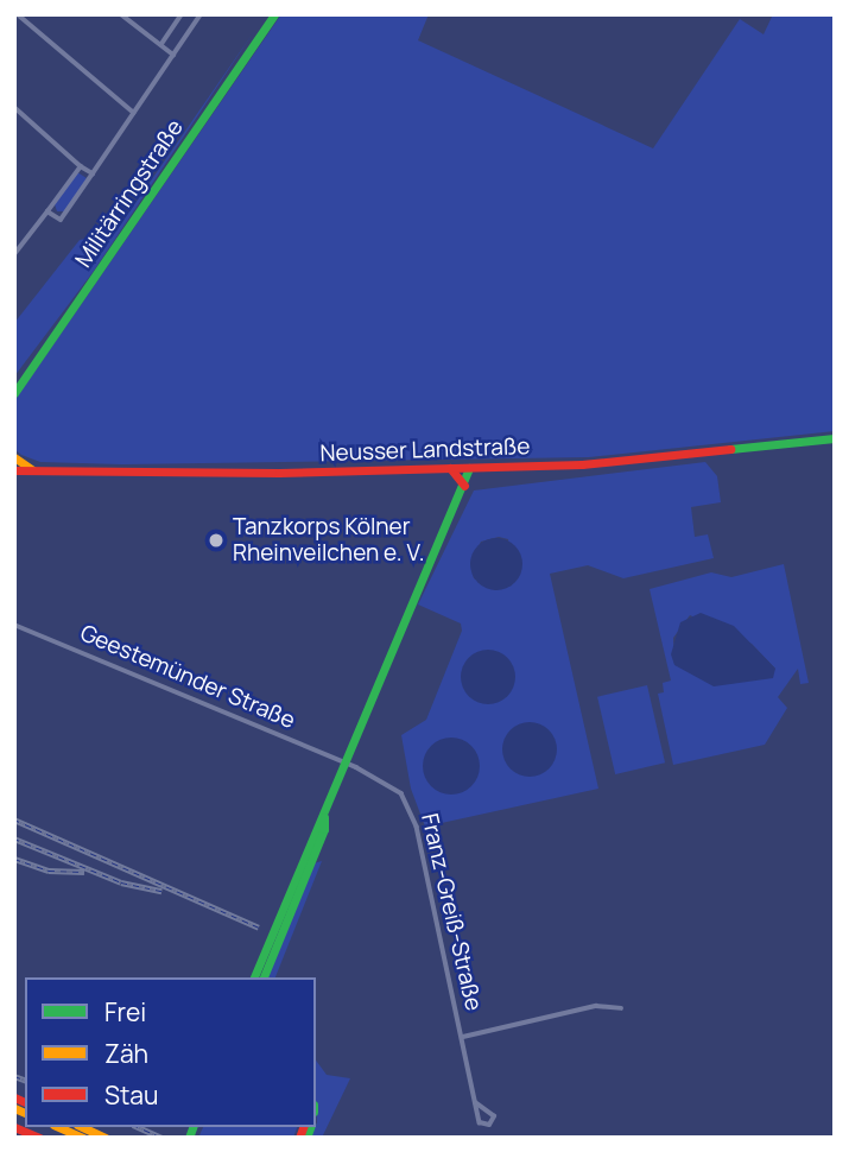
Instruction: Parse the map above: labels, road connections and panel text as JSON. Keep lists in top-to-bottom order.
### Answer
{
  "streets": {
    "main road": ["Militärringstraße", "Neusser Landstraße"],
    "street": ["Geestemünder Straße", "Franz-Greiß-Straße"]
  },
  "crossings": [
    ["Geestemünder Straße", "Franz-Greiß-Straße"]
  ],
  "places": ["Tanzkorps Kölner Rheinveilchen e. V."],
  "legend": ["Frei", "Zäh", "Stau"]
}
